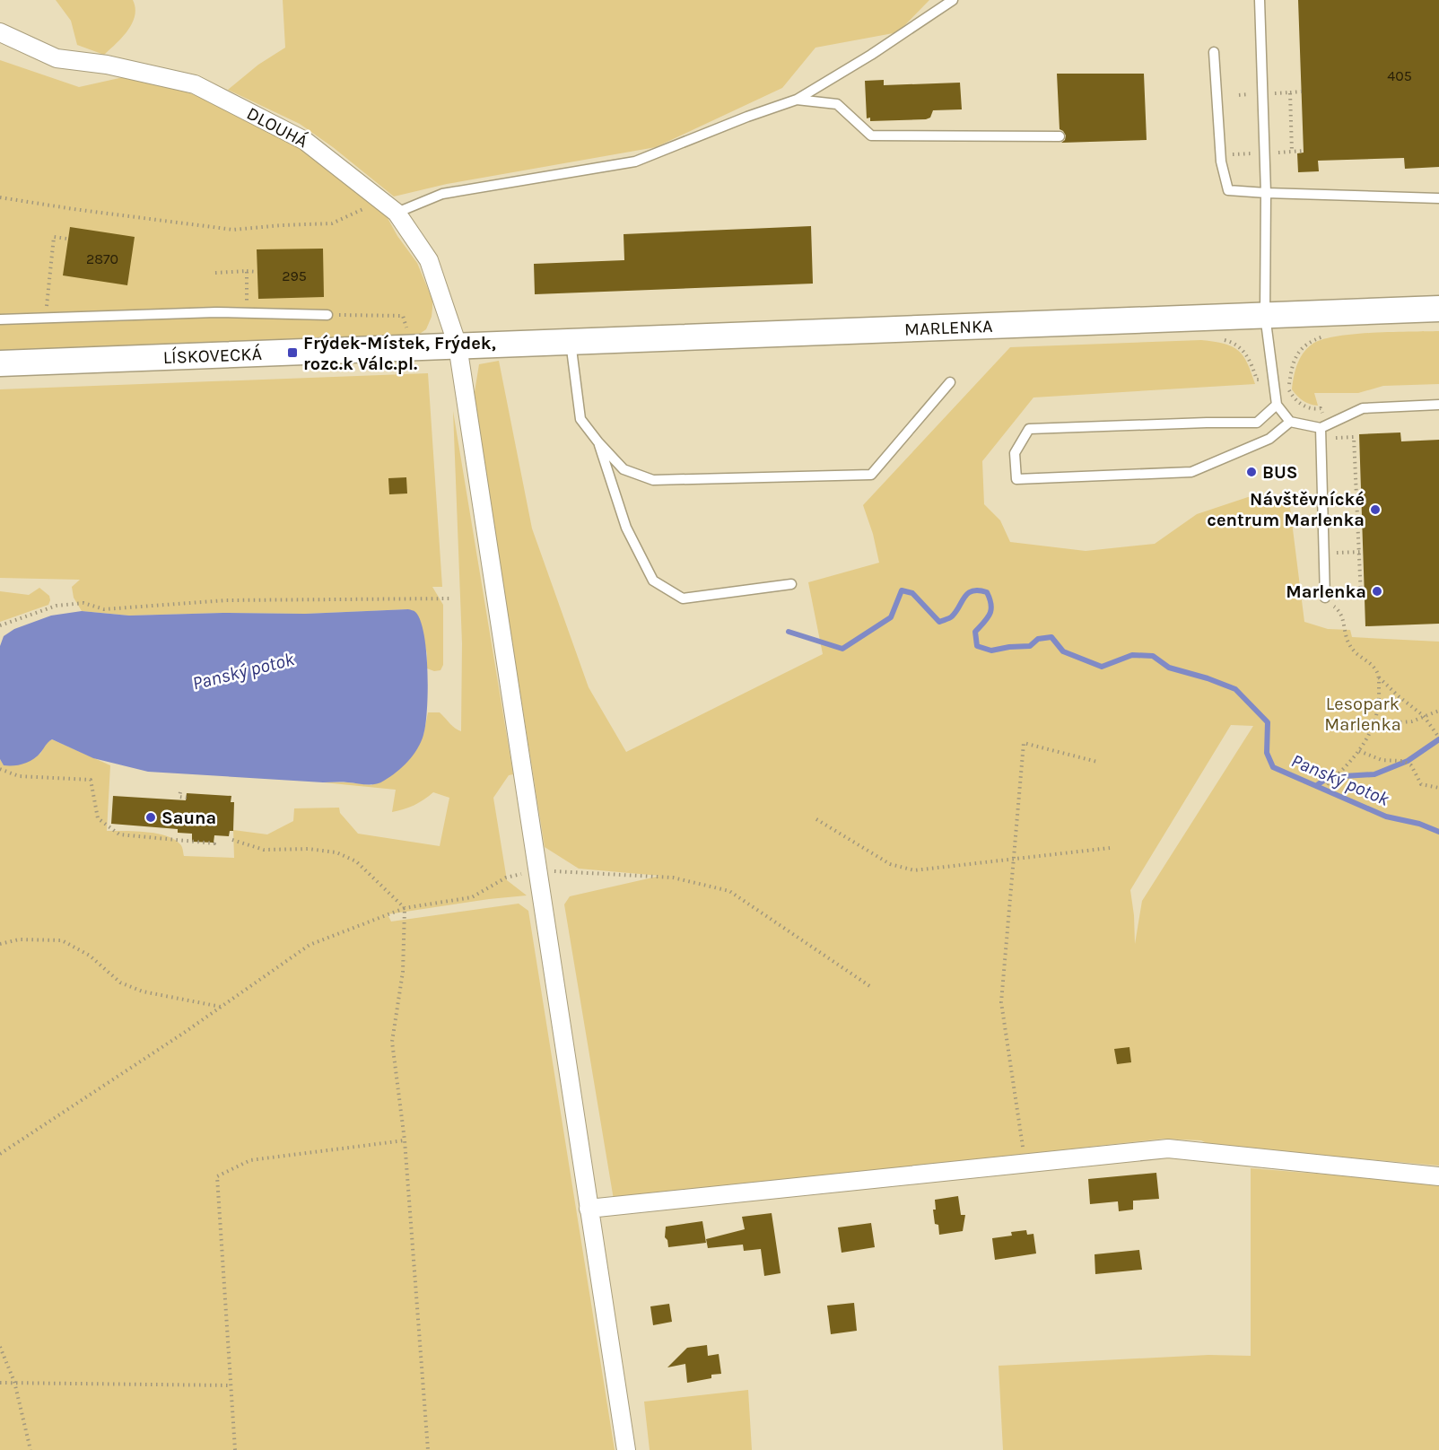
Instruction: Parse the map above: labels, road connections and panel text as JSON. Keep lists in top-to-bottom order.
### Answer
{
  "streets": {
    "main road": ["MARLENKA", "LÍSKOVECKÁ"],
    "street": ["DLOUHÁ"]
  },
  "crossings": [
    ["DLOUHÁ", "MARLENKA"],
    ["DLOUHÁ", "LÍSKOVECKÁ"],
    ["MARLENKA", "LÍSKOVECKÁ"]
  ],
  "water": ["Panský potok"],
  "parks": ["Lesopark Marlenka"],
  "places": {
    "transit": ["Frýdek-Místek, Frýdek, rozc.k Válc.pl."],
    "other": [
      "BUS",
      "Návštěvnícké centrum Marlenka",
      "Marlenka",
      "Sauna"
    ]
  },
  "house_numbers": ["405", "2870", "295"]
}
